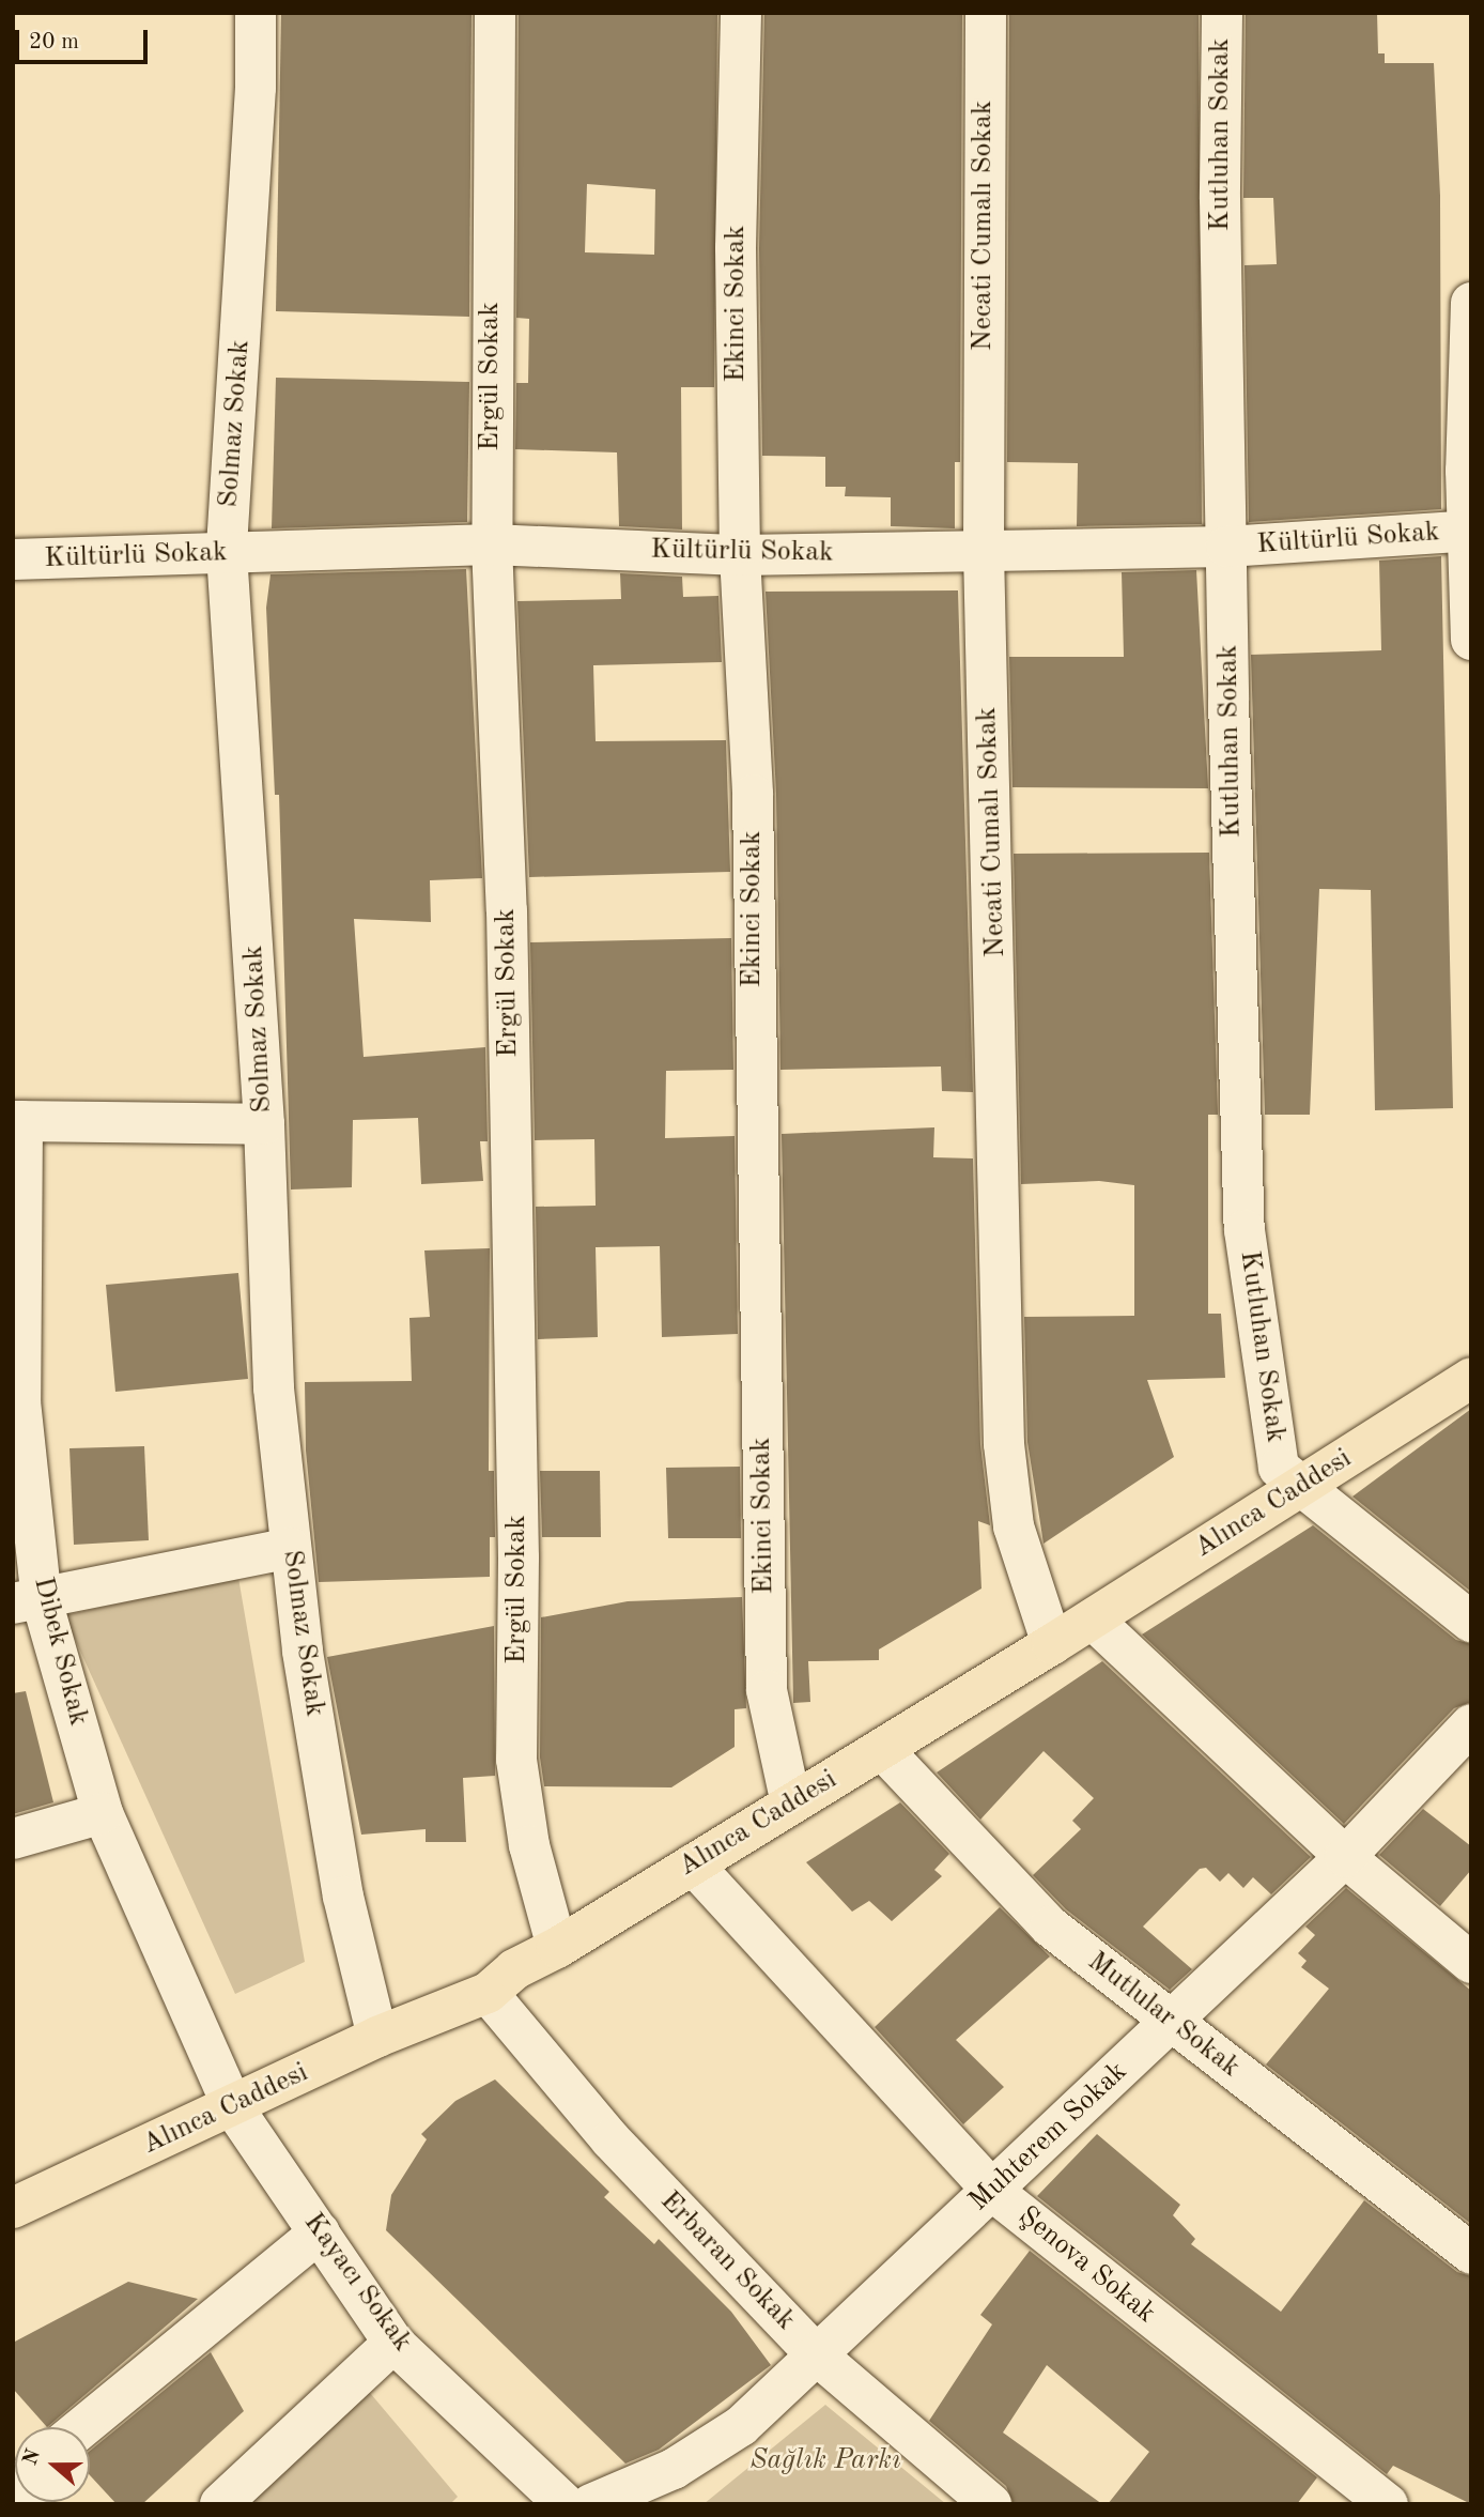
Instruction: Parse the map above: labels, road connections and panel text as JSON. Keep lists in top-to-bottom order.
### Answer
{
  "streets": {
    "main road": ["Alınca Caddesi"],
    "street": [
      "Kutluhan Sokak",
      "Necati Cumalı Sokak",
      "Ekinci Sokak",
      "Ergül Sokak",
      "Solmaz Sokak",
      "Kültürlü Sokak",
      "Dibek Sokak",
      "Mutlular Sokak",
      "Muhterem Sokak",
      "Erbaran Sokak",
      "Şenova Sokak",
      "Kayacı Sokak"
    ]
  },
  "crossings": [
    ["Kutluhan Sokak", "Kültürlü Sokak"],
    ["Kutluhan Sokak", "Alınca Caddesi"],
    ["Necati Cumalı Sokak", "Kültürlü Sokak"],
    ["Necati Cumalı Sokak", "Alınca Caddesi"],
    ["Ekinci Sokak", "Kültürlü Sokak"],
    ["Ekinci Sokak", "Alınca Caddesi"],
    ["Ergül Sokak", "Kültürlü Sokak"],
    ["Ergül Sokak", "Alınca Caddesi"],
    ["Solmaz Sokak", "Kültürlü Sokak"],
    ["Solmaz Sokak", "Alınca Caddesi"],
    ["Alınca Caddesi", "Dibek Sokak"],
    ["Alınca Caddesi", "Mutlular Sokak"],
    ["Alınca Caddesi", "Erbaran Sokak"],
    ["Alınca Caddesi", "Şenova Sokak"],
    ["Alınca Caddesi", "Kayacı Sokak"],
    ["Dibek Sokak", "Kayacı Sokak"],
    ["Mutlular Sokak", "Muhterem Sokak"],
    ["Muhterem Sokak", "Erbaran Sokak"],
    ["Muhterem Sokak", "Şenova Sokak"]
  ],
  "parks": ["Sağlık Parkı"],
  "scale_bar": "20 m",
  "north": "left"
}
